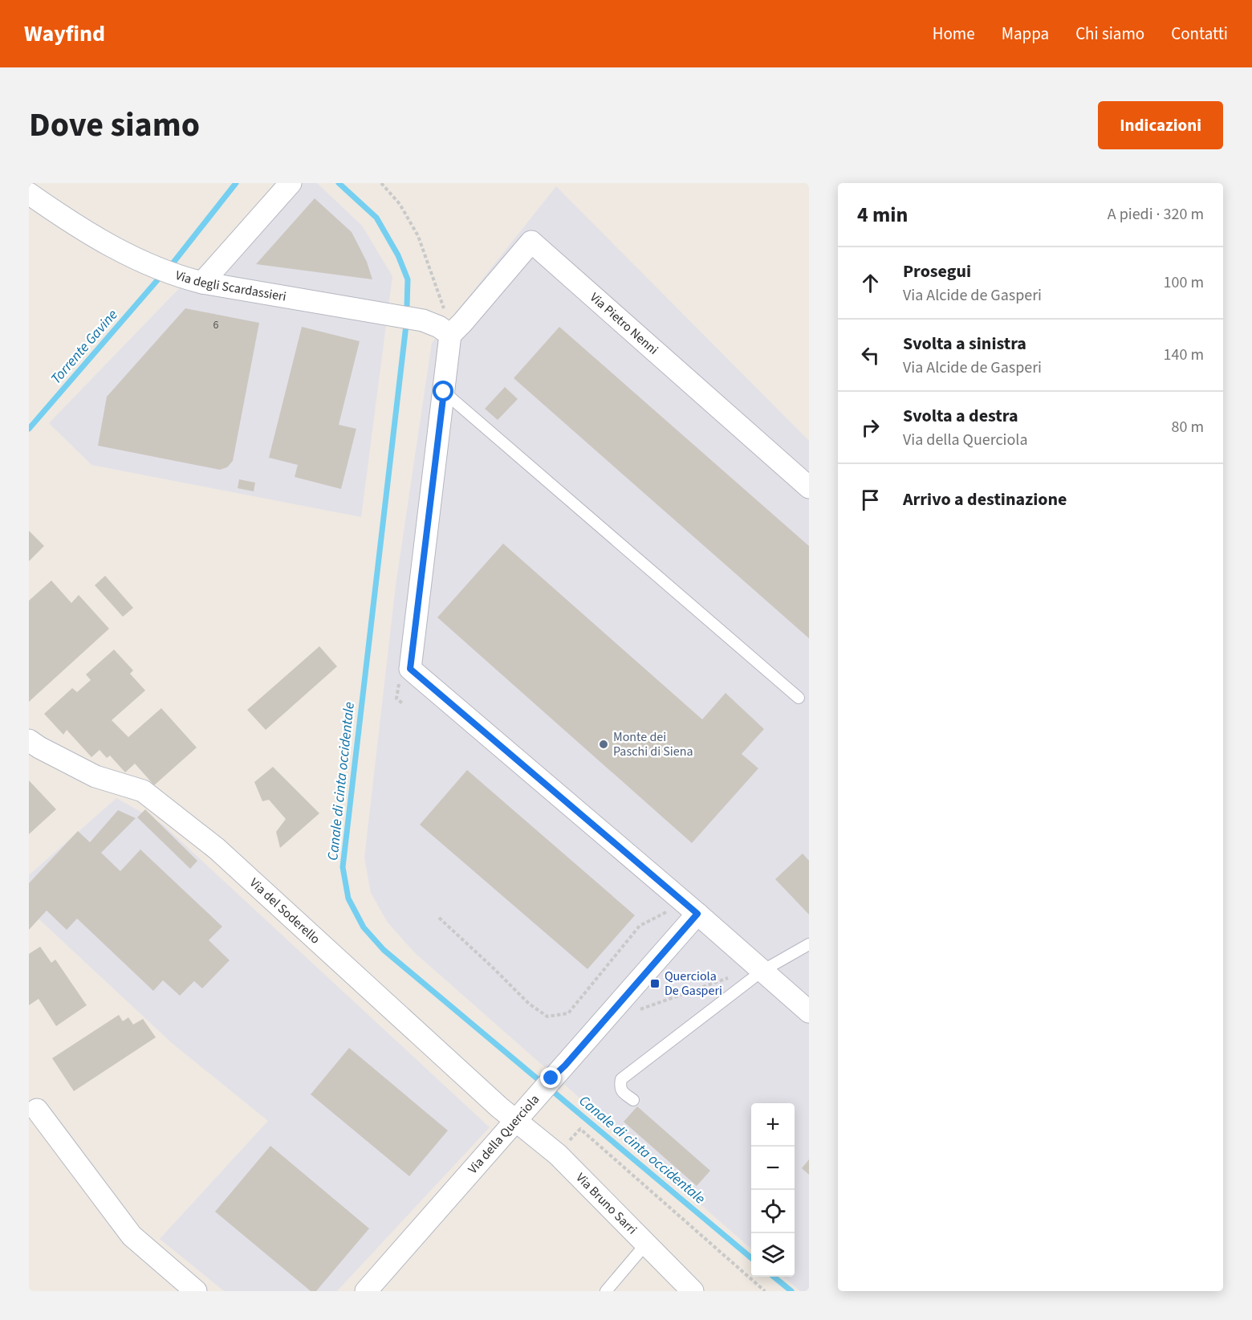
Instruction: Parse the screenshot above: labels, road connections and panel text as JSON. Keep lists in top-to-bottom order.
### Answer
{
  "streets": {
    "street": [
      "Via degli Scardassieri",
      "Via Pietro Nenni",
      "Via del Soderello",
      "Via della Querciola",
      "Via Bruno Sarri"
    ]
  },
  "crossings": [
    ["Via degli Scardassieri", "Via Pietro Nenni"],
    ["Via del Soderello", "Via della Querciola"],
    ["Via del Soderello", "Via Bruno Sarri"],
    ["Via della Querciola", "Via Bruno Sarri"]
  ],
  "water": ["Torrente Gavine", "Canale di cinta occidentale"],
  "places": {
    "other": ["Monte dei Paschi di Siena"],
    "transit": ["Querciola De Gasperi"]
  },
  "house_numbers": ["6"],
  "page": {
    "header": "Wayfind",
    "nav": [
      "Home",
      "Mappa",
      "Chi siamo",
      "Contatti"
    ],
    "title": "Dove siamo",
    "buttons": "Indicazioni",
    "heading": ["4 min", "A piedi · 320 m"],
    "list": [
      ["Prosegui", "Via Alcide de Gasperi", "100 m"],
      ["Svolta a sinistra", "Via Alcide de Gasperi", "140 m"],
      ["Svolta a destra", "Via della Querciola", "80 m"],
      "Arrivo a destinazione"
    ],
    "map_buttons": ["+", "−"]
  }
}
